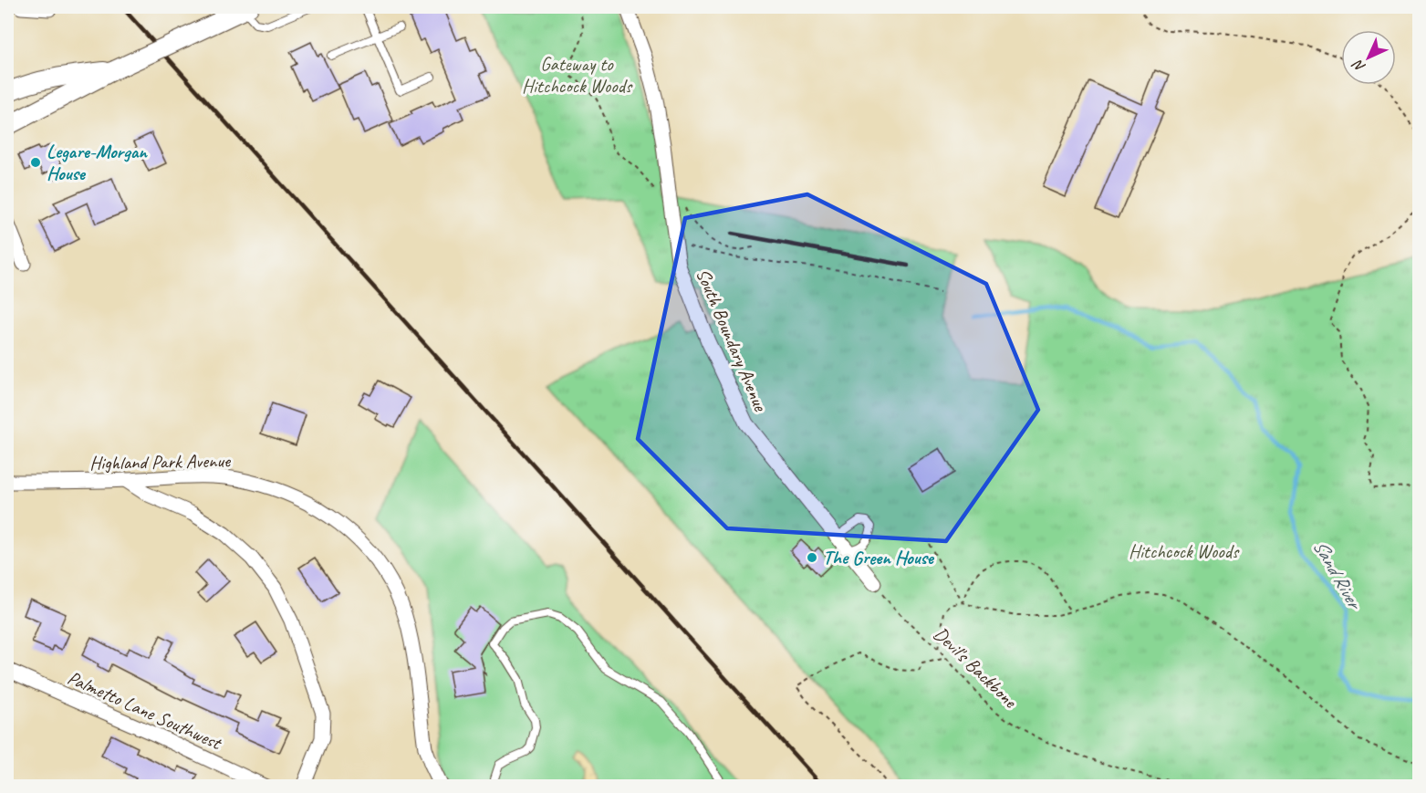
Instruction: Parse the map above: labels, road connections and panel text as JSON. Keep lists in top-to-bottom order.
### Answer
{
  "streets": {
    "street": ["South Boundary Avenue", "Highland Park Avenue", "Palmetto Lane Southwest"],
    "path": ["Devil's Backbone"]
  },
  "crossings": [
    ["South Boundary Avenue", "Devil's Backbone"]
  ],
  "water": ["Sand River"],
  "parks": ["Gateway to Hitchcock Woods", "Hitchcock Woods"],
  "places": ["Legare-Morgan House", "The Green House"],
  "north": "bottom left"
}
